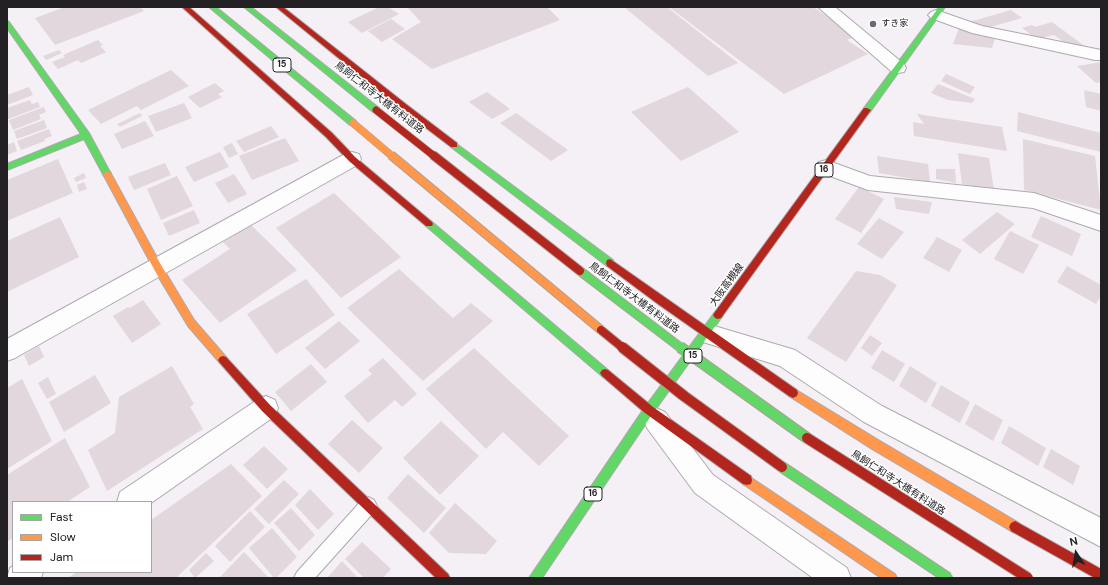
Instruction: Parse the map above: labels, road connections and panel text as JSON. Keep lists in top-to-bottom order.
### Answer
{
  "streets": {
    "main road": [
      "15",
      "鳥飼仁和寺大橋有料道路",
      "16",
      "大阪高槻線"
    ]
  },
  "places": ["すき家"],
  "legend": ["Fast", "Slow", "Jam"],
  "north": "top"
}
